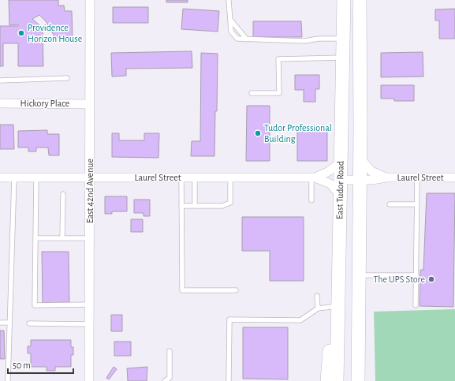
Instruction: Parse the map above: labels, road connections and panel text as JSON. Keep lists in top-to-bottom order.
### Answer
{
  "streets": {
    "main road": ["East Tudor Road"],
    "street": ["Hickory Place", "Laurel Street", "East 42nd Avenue"]
  },
  "crossings": [
    ["Hickory Place", "East 42nd Avenue"],
    ["Laurel Street", "East Tudor Road"],
    ["Laurel Street", "East 42nd Avenue"]
  ],
  "places": ["Providence Horizon House", "Tudor Professional Building", "The UPS Store"],
  "scale_bar": "50 m"
}
